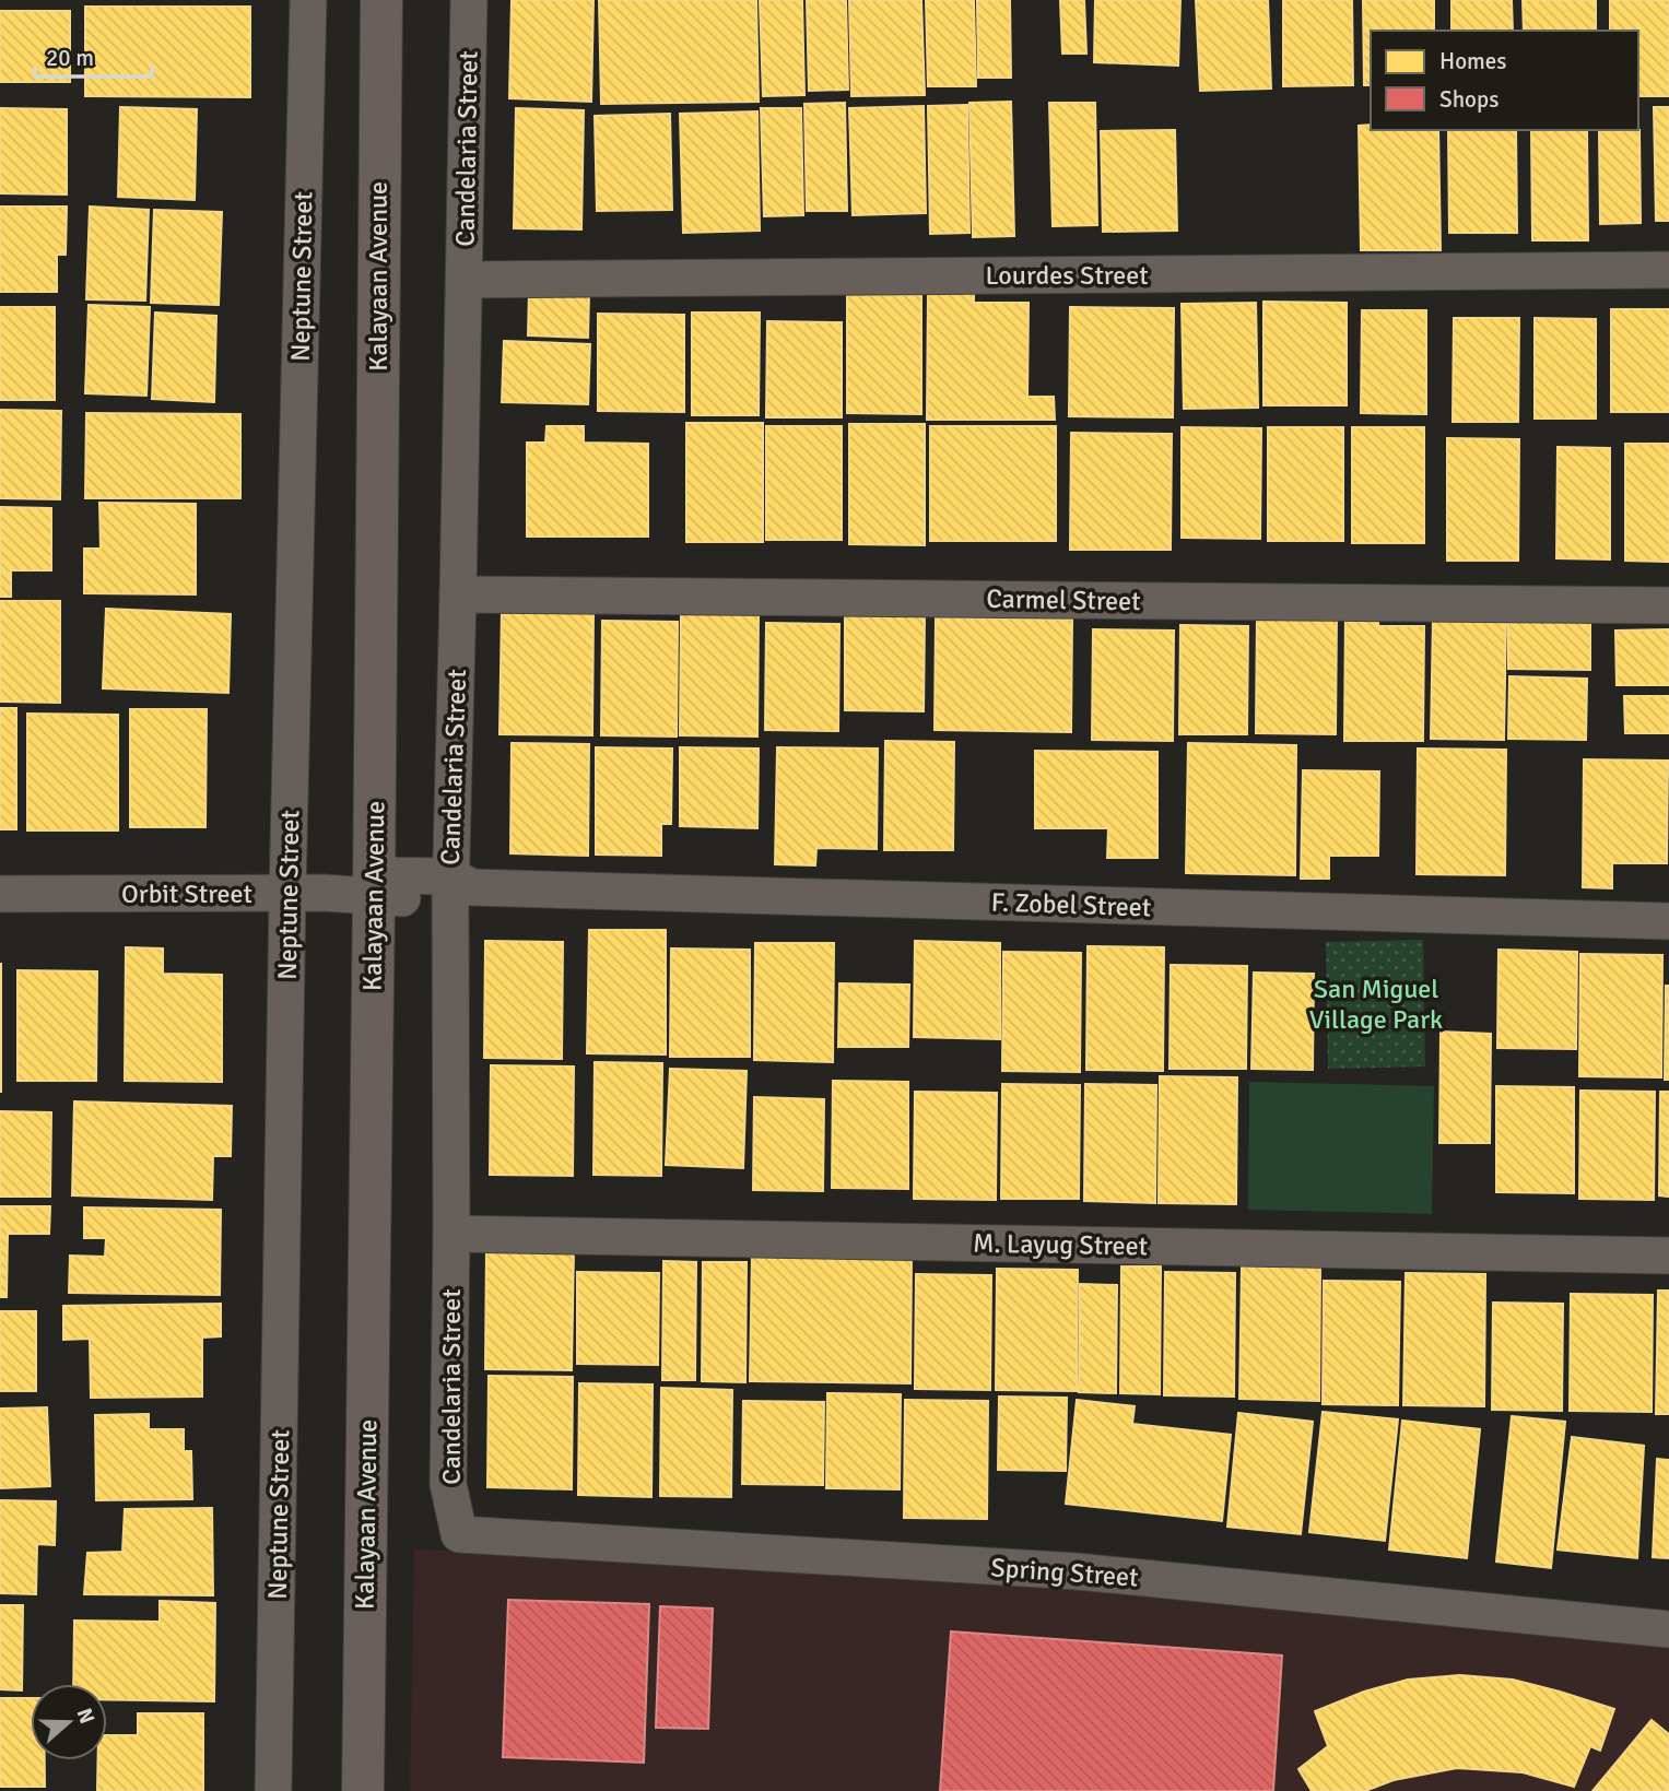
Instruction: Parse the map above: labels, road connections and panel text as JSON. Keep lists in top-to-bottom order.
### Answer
{
  "streets": {
    "main road": ["Kalayaan Avenue"],
    "street": [
      "Candelaria Street",
      "Lourdes Street",
      "Neptune Street",
      "Carmel Street",
      "Orbit Street",
      "F. Zobel Street",
      "M. Layug Street",
      "Spring Street"
    ]
  },
  "crossings": [
    ["Candelaria Street", "Lourdes Street"],
    ["Candelaria Street", "Carmel Street"],
    ["Candelaria Street", "F. Zobel Street"],
    ["Candelaria Street", "M. Layug Street"],
    ["Candelaria Street", "Spring Street"],
    ["Neptune Street", "Orbit Street"],
    ["Kalayaan Avenue", "Orbit Street"],
    ["Kalayaan Avenue", "F. Zobel Street"],
    ["Orbit Street", "F. Zobel Street"]
  ],
  "parks": ["San Miguel Village Park"],
  "legend": ["Homes", "Shops"],
  "scale_bar": "20 m",
  "north": "right"
}
